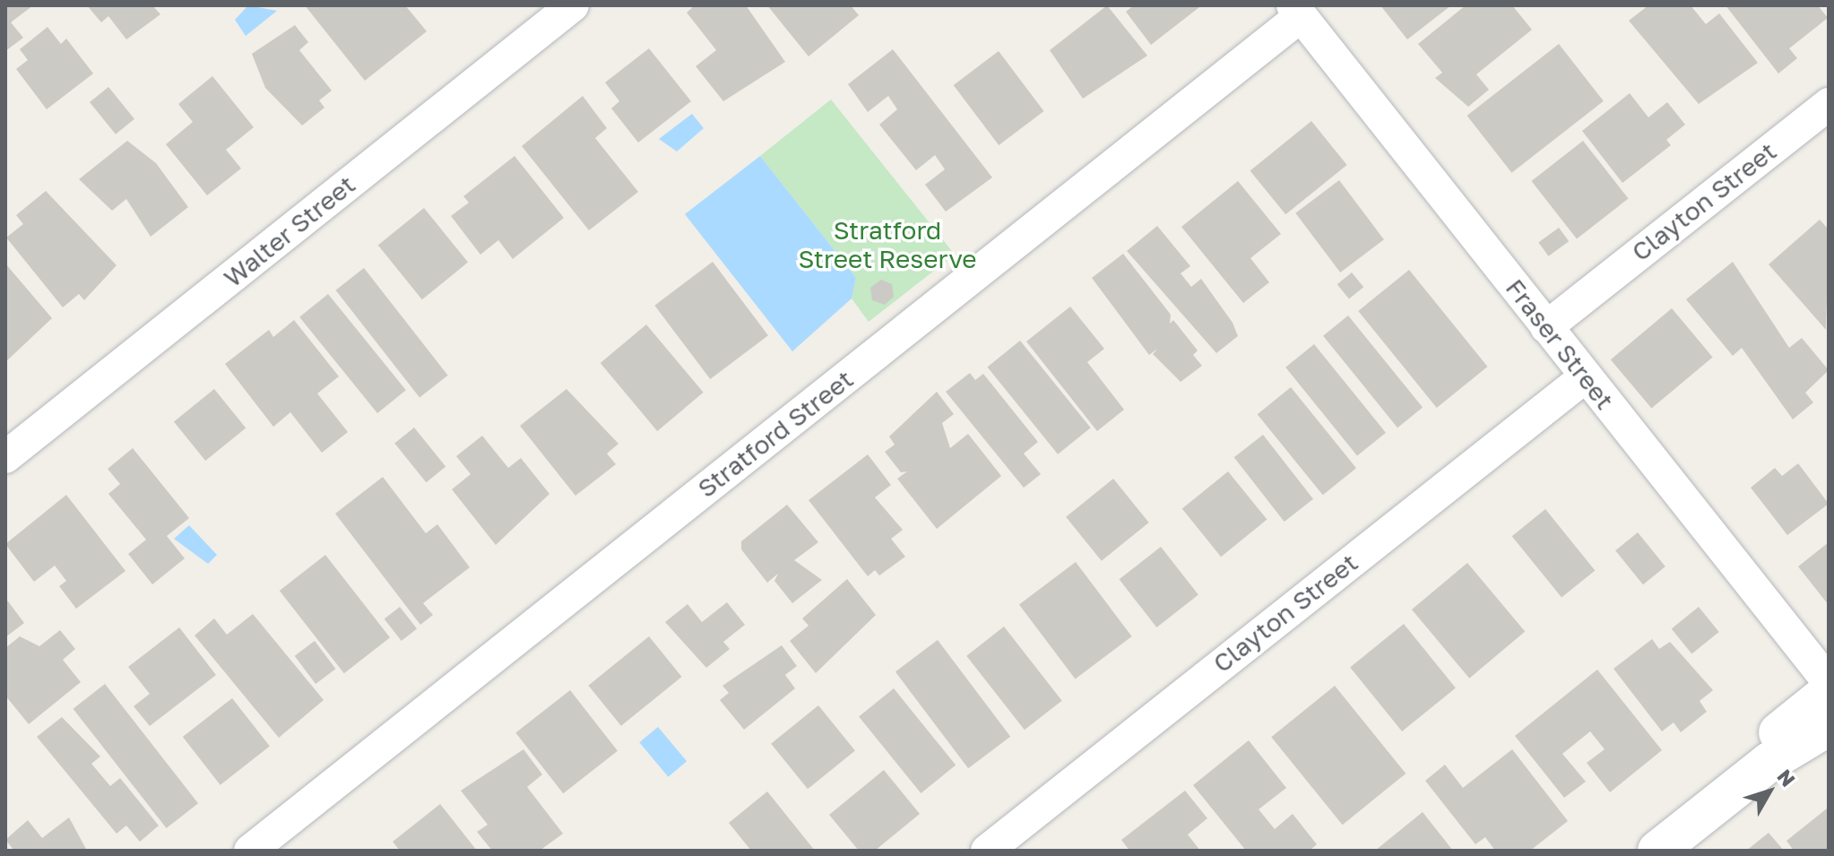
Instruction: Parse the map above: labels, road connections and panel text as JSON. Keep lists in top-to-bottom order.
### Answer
{
  "streets": {
    "street": [
      "Clayton Street",
      "Walter Street",
      "Fraser Street",
      "Stratford Street"
    ]
  },
  "crossings": [
    ["Clayton Street", "Fraser Street"],
    ["Fraser Street", "Stratford Street"]
  ],
  "parks": ["Stratford Street Reserve"],
  "north": "top right"
}
